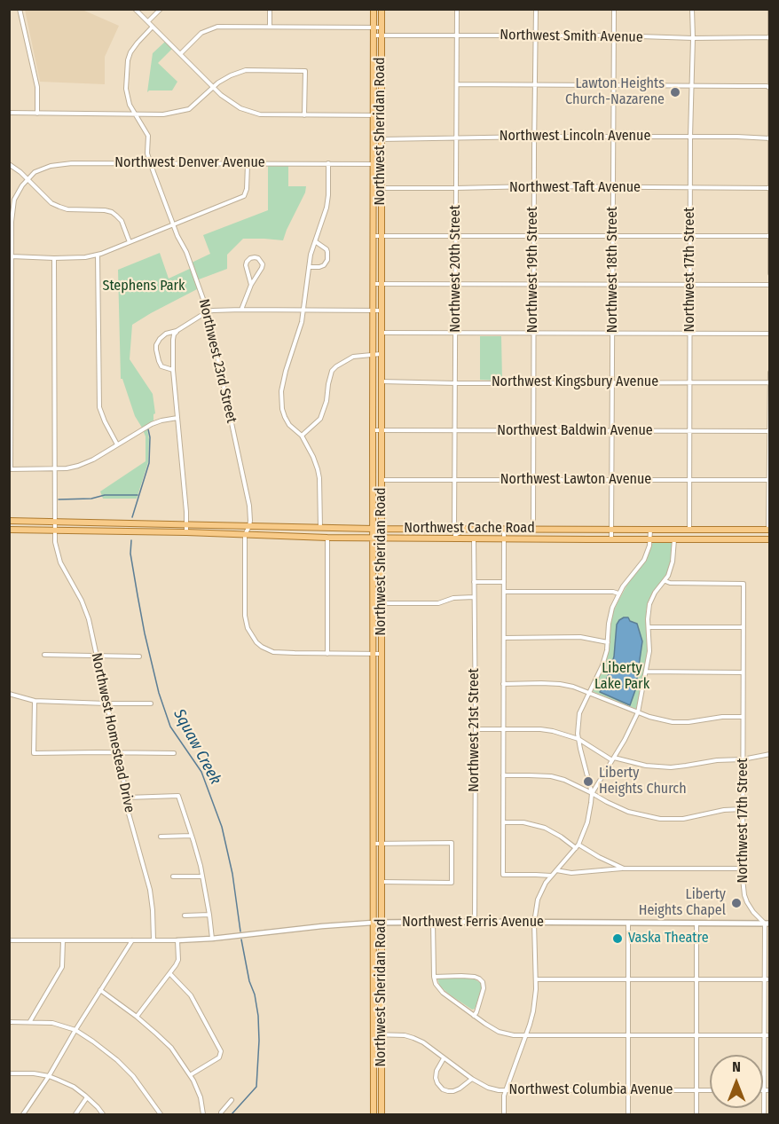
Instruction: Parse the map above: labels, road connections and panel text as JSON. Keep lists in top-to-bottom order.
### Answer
{
  "streets": {
    "main road": ["Northwest Sheridan Road", "Northwest Cache Road", "Northwest Ferris Avenue"],
    "street": [
      "Northwest Smith Avenue",
      "Northwest Lincoln Avenue",
      "Northwest Denver Avenue",
      "Northwest Taft Avenue",
      "Northwest 20th Street",
      "Northwest 19th Street",
      "Northwest 18th Street",
      "Northwest 17th Street",
      "Northwest 23rd Street",
      "Northwest Kingsbury Avenue",
      "Northwest Baldwin Avenue",
      "Northwest Lawton Avenue",
      "Northwest 21st Street",
      "Northwest Homestead Drive",
      "Northwest Columbia Avenue"
    ]
  },
  "crossings": [
    ["Northwest Smith Avenue", "Northwest Sheridan Road"],
    ["Northwest Smith Avenue", "Northwest 20th Street"],
    ["Northwest Smith Avenue", "Northwest 19th Street"],
    ["Northwest Smith Avenue", "Northwest 18th Street"],
    ["Northwest Smith Avenue", "Northwest 17th Street"],
    ["Northwest Sheridan Road", "Northwest Lincoln Avenue"],
    ["Northwest Sheridan Road", "Northwest Denver Avenue"],
    ["Northwest Sheridan Road", "Northwest Taft Avenue"],
    ["Northwest Sheridan Road", "Northwest Kingsbury Avenue"],
    ["Northwest Sheridan Road", "Northwest Baldwin Avenue"],
    ["Northwest Sheridan Road", "Northwest Lawton Avenue"],
    ["Northwest Sheridan Road", "Northwest Cache Road"],
    ["Northwest Sheridan Road", "Northwest Ferris Avenue"],
    ["Northwest Sheridan Road", "Northwest Columbia Avenue"],
    ["Northwest Lincoln Avenue", "Northwest 20th Street"],
    ["Northwest Lincoln Avenue", "Northwest 19th Street"],
    ["Northwest Lincoln Avenue", "Northwest 18th Street"],
    ["Northwest Lincoln Avenue", "Northwest 17th Street"],
    ["Northwest Denver Avenue", "Northwest 23rd Street"],
    ["Northwest Taft Avenue", "Northwest 20th Street"],
    ["Northwest Taft Avenue", "Northwest 19th Street"],
    ["Northwest Taft Avenue", "Northwest 18th Street"],
    ["Northwest Taft Avenue", "Northwest 17th Street"],
    ["Northwest 20th Street", "Northwest Kingsbury Avenue"],
    ["Northwest 20th Street", "Northwest Baldwin Avenue"],
    ["Northwest 20th Street", "Northwest Lawton Avenue"],
    ["Northwest 20th Street", "Northwest Cache Road"],
    ["Northwest 19th Street", "Northwest Kingsbury Avenue"],
    ["Northwest 19th Street", "Northwest Baldwin Avenue"],
    ["Northwest 19th Street", "Northwest Lawton Avenue"],
    ["Northwest 19th Street", "Northwest Cache Road"],
    ["Northwest 18th Street", "Northwest Kingsbury Avenue"],
    ["Northwest 18th Street", "Northwest Baldwin Avenue"],
    ["Northwest 18th Street", "Northwest Lawton Avenue"],
    ["Northwest 18th Street", "Northwest Cache Road"],
    ["Northwest 17th Street", "Northwest Kingsbury Avenue"],
    ["Northwest 17th Street", "Northwest Baldwin Avenue"],
    ["Northwest 17th Street", "Northwest Lawton Avenue"],
    ["Northwest 17th Street", "Northwest Cache Road"],
    ["Northwest 17th Street", "Northwest Ferris Avenue"],
    ["Northwest 23rd Street", "Northwest Cache Road"],
    ["Northwest Cache Road", "Northwest 21st Street"],
    ["Northwest Cache Road", "Northwest Homestead Drive"],
    ["Northwest 21st Street", "Northwest Ferris Avenue"]
  ],
  "water": ["Squaw Creek"],
  "parks": ["Stephens Park", "Liberty Lake Park"],
  "places": [
    "Lawton Heights Church-Nazarene",
    "Liberty Heights Church",
    "Liberty Heights Chapel",
    "Vaska Theatre"
  ],
  "north": "top"
}
